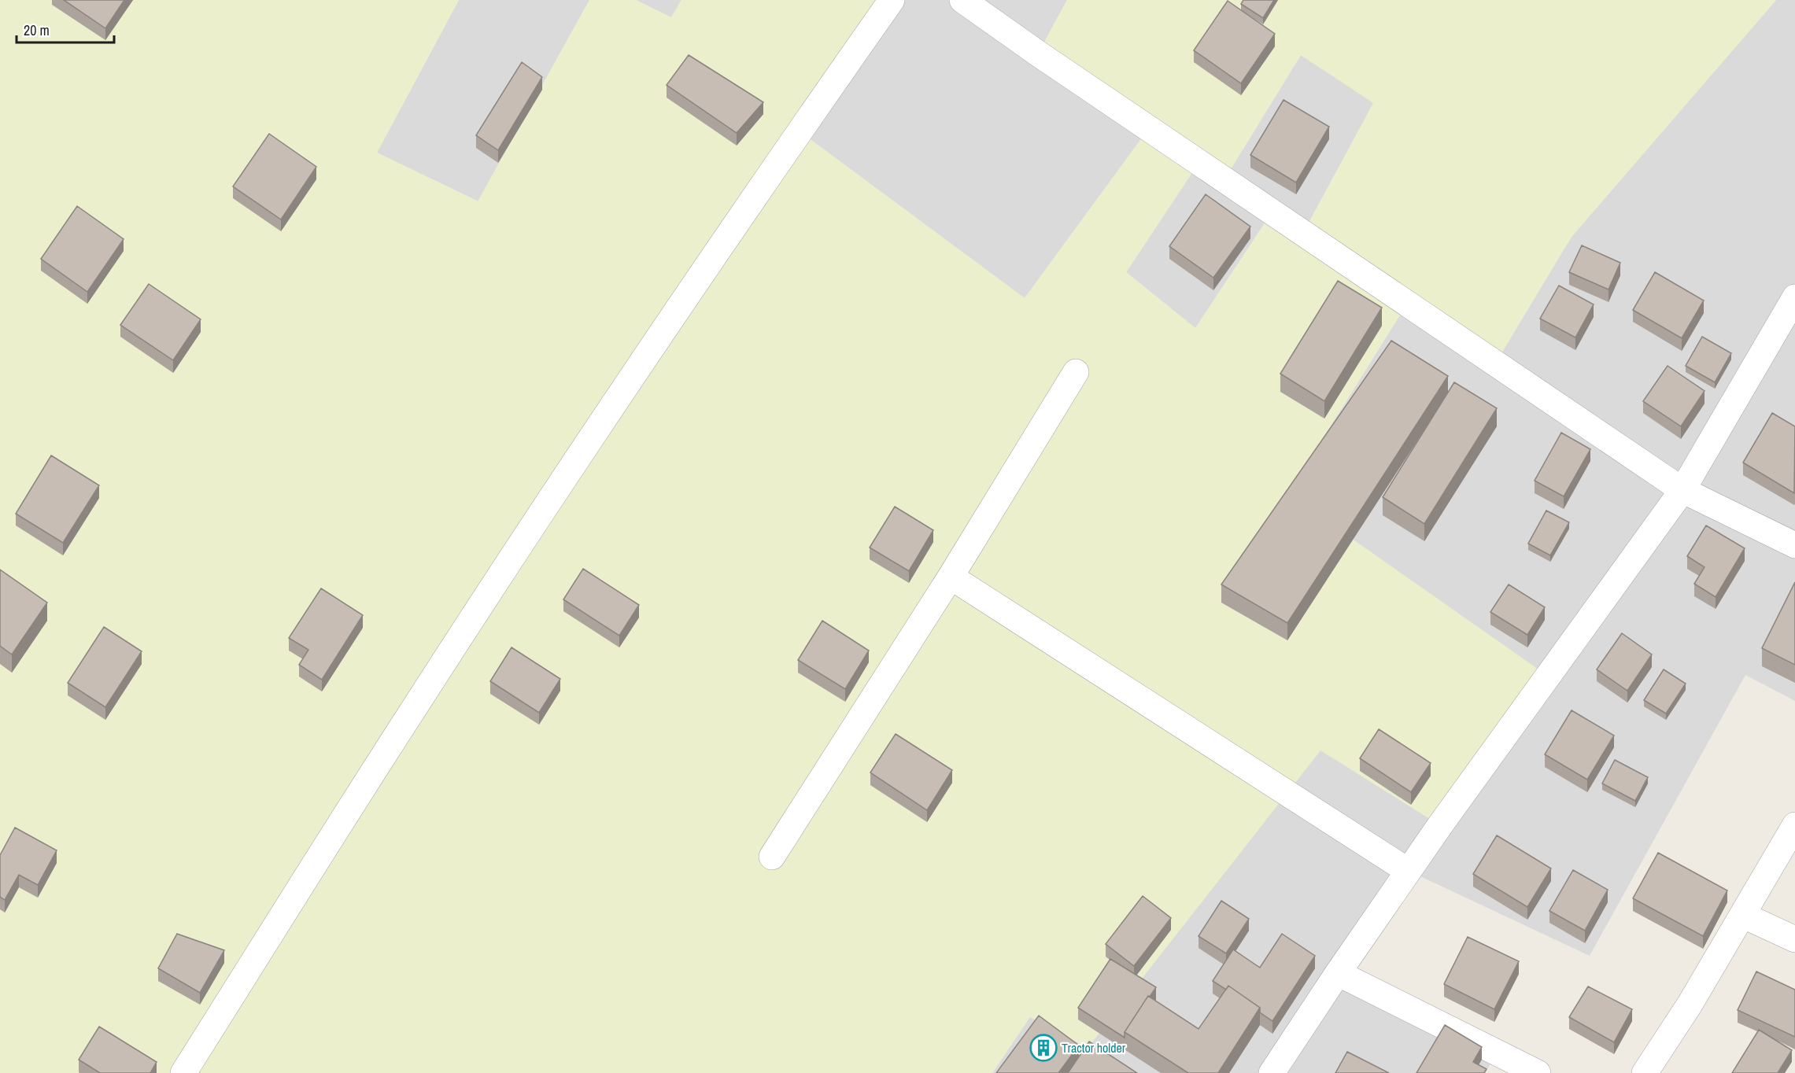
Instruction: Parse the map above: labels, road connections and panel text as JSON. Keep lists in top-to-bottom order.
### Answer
{
  "places": {
    "building": ["Tractor holder"]
  },
  "scale_bar": "20 m"
}
